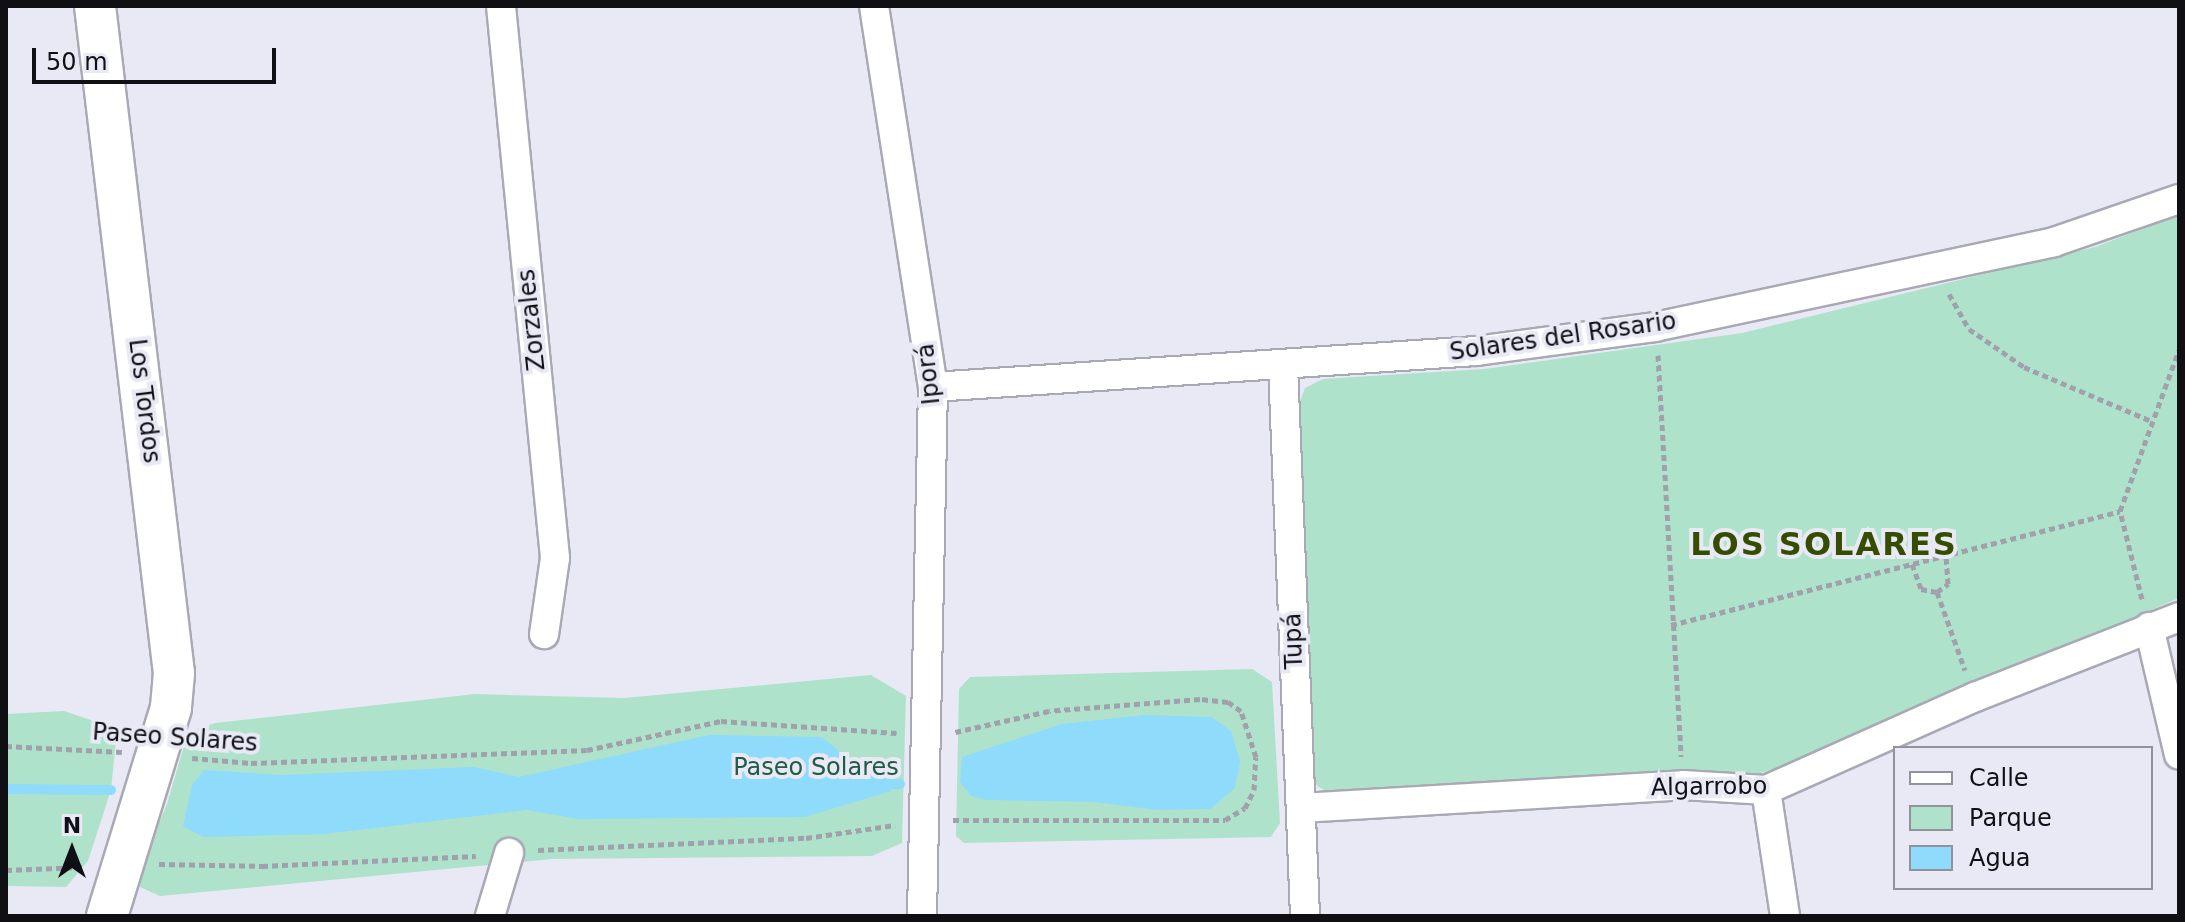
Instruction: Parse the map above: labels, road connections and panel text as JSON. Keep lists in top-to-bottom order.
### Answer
{
  "streets": {
    "street": [
      "Zorzales",
      "Solares del Rosario",
      "Iporá",
      "Los Tordos",
      "Tupá",
      "Algarrobo"
    ],
    "path": ["Paseo Solares"]
  },
  "crossings": [
    ["Solares del Rosario", "Iporá"],
    ["Solares del Rosario", "Tupá"],
    ["Iporá", "Paseo Solares"],
    ["Los Tordos", "Paseo Solares"],
    ["Tupá", "Algarrobo"]
  ],
  "districts": ["LOS SOLARES"],
  "parks": ["Paseo Solares"],
  "legend": ["Calle", "Parque", "Agua"],
  "scale_bar": "50 m",
  "north": "top"
}
